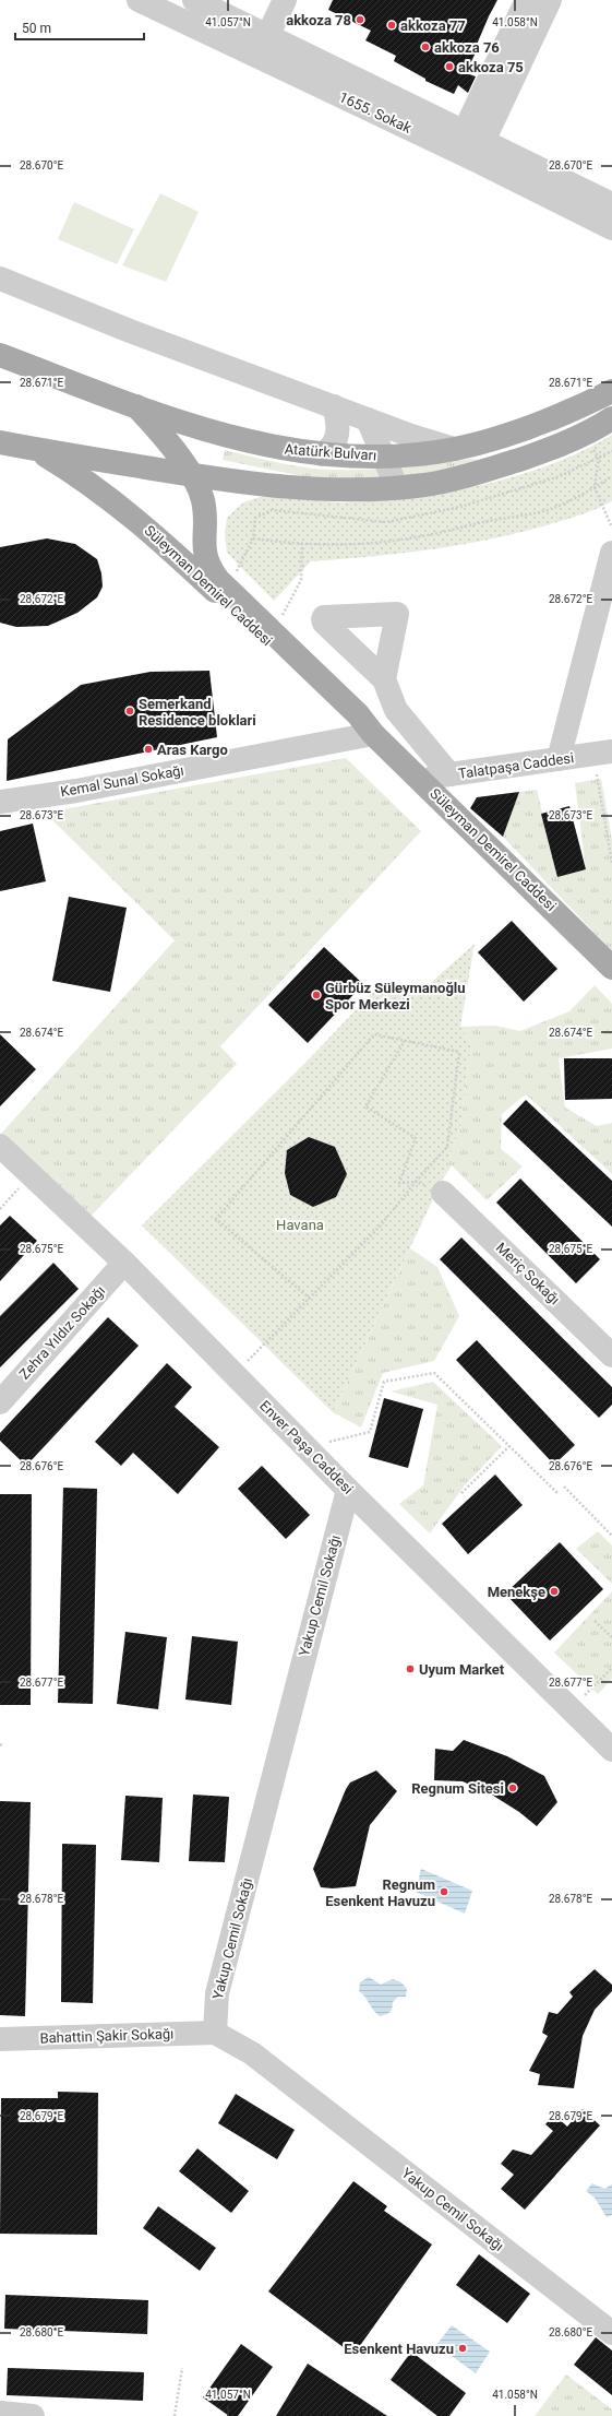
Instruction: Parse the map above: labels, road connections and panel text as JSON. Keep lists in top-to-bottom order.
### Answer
{
  "streets": {
    "main road": ["Atatürk Bulvarı", "Süleyman Demirel Caddesi"],
    "street": [
      "1655. Sokak",
      "Talatpaşa Caddesi",
      "Kemal Sunal Sokağı",
      "Meriç Sokağı",
      "Zehra Yıldız Sokağı",
      "Enver Paşa Caddesi",
      "Yakup Cemil Sokağı",
      "Bahattin Şakir Sokağı"
    ]
  },
  "crossings": [
    ["Atatürk Bulvarı", "Süleyman Demirel Caddesi"],
    ["Süleyman Demirel Caddesi", "Talatpaşa Caddesi"],
    ["Süleyman Demirel Caddesi", "Kemal Sunal Sokağı"],
    ["Zehra Yıldız Sokağı", "Enver Paşa Caddesi"],
    ["Enver Paşa Caddesi", "Yakup Cemil Sokağı"],
    ["Yakup Cemil Sokağı", "Bahattin Şakir Sokağı"]
  ],
  "parks": ["Havana"],
  "places": [
    "akkoza 78",
    "akkoza 77",
    "akkoza 76",
    "akkoza 75",
    "Semerkand Residence bloklari",
    "Aras Kargo",
    "Gürbüz Süleymanoğlu Spor Merkezi",
    "Menekşe",
    "Uyum Market",
    "Regnum Sitesi",
    "Regnum Esenkent Havuzu",
    "Esenkent Havuzu"
  ],
  "scale_bar": "50 m",
  "coordinates": [
    "41.057°N",
    "41.058°N",
    "28.670°E",
    "28.671°E",
    "28.672°E",
    "28.673°E",
    "28.674°E",
    "28.675°E",
    "28.676°E",
    "28.677°E",
    "28.678°E",
    "28.679°E",
    "28.680°E"
  ]
}
